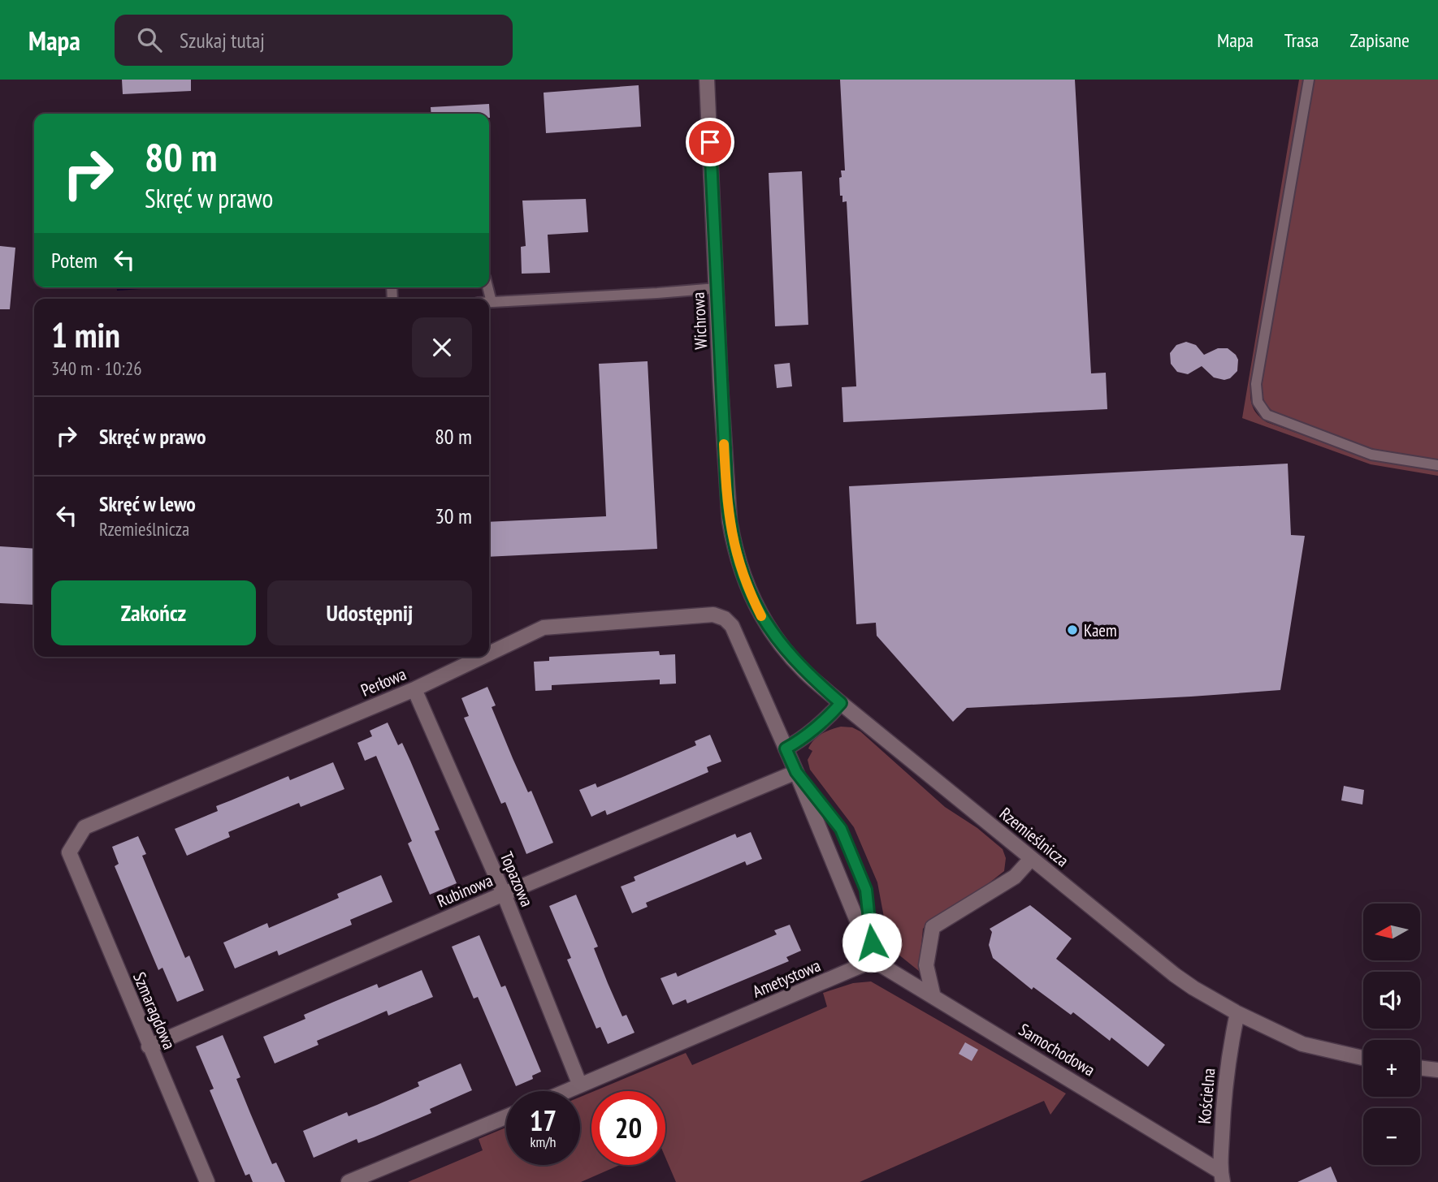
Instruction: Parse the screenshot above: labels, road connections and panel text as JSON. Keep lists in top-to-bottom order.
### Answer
{
  "streets": {
    "street": [
      "Wichrowa",
      "Perłowa",
      "Rzemieślnicza",
      "Topazowa",
      "Rubinowa",
      "Ametystowa",
      "Szmaragdowa",
      "Samochodowa",
      "Kościelna"
    ]
  },
  "crossings": [
    ["Wichrowa", "Rzemieślnicza"],
    ["Perłowa", "Topazowa"],
    ["Perłowa", "Szmaragdowa"],
    ["Rzemieślnicza", "Kościelna"],
    ["Topazowa", "Rubinowa"],
    ["Topazowa", "Ametystowa"],
    ["Rubinowa", "Szmaragdowa"],
    ["Ametystowa", "Samochodowa"],
    ["Samochodowa", "Kościelna"]
  ],
  "places": ["Kaem"],
  "north": "left",
  "page": {
    "header": "Mapa",
    "search": "Szukaj tutaj",
    "nav": ["Mapa", "Trasa", "Zapisane"],
    "turn": ["80 m", "Skręć w prawo"],
    "then": "Potem",
    "heading": ["1 min", "340 m · 10:26"],
    "list": [
      {
        "name": "Skręć w prawo",
        "value": "80 m"
      },
      {
        "name": "Skręć w lewo",
        "note": "Rzemieślnicza",
        "value": "30 m"
      }
    ],
    "buttons": ["Zakończ", "Udostępnij"],
    "map_buttons": ["+", "−"],
    "speed": "17 km/h",
    "limit": "20"
  }
}
